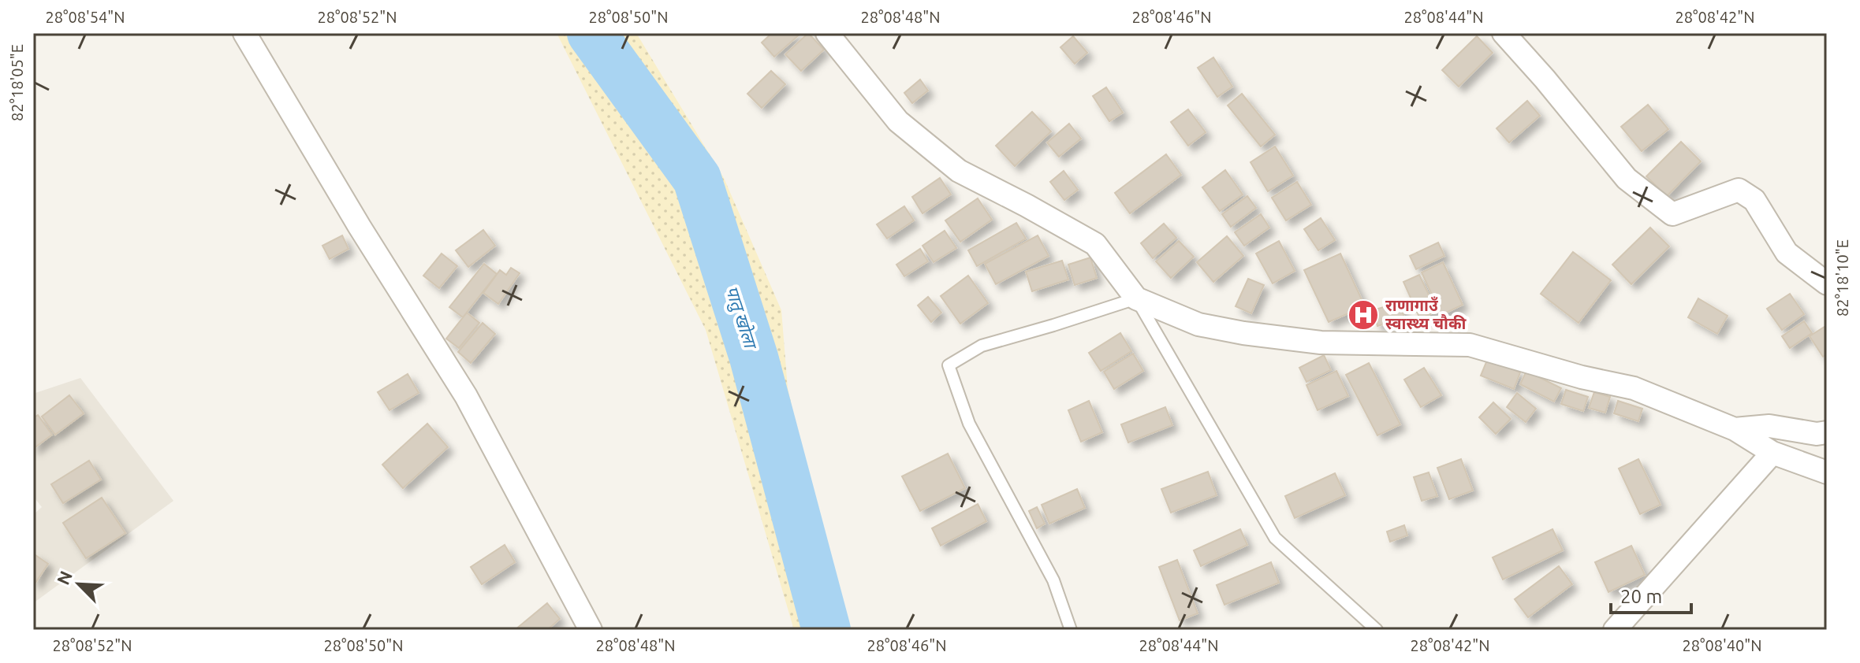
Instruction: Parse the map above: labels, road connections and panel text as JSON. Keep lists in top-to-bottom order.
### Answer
{
  "water": ["पातु खोला"],
  "places": {
    "hospital": ["राणागाउँ स्वास्थ्य चौकी"]
  },
  "scale_bar": "20 m",
  "north": "top left",
  "coordinates": [
    "28°08'54\"N",
    "28°08'52\"N",
    "28°08'50\"N",
    "28°08'48\"N",
    "28°08'46\"N",
    "28°08'44\"N",
    "28°08'42\"N",
    "82°18'05\"E",
    "82°18'10\"E",
    "28°08'40\"N"
  ]
}
